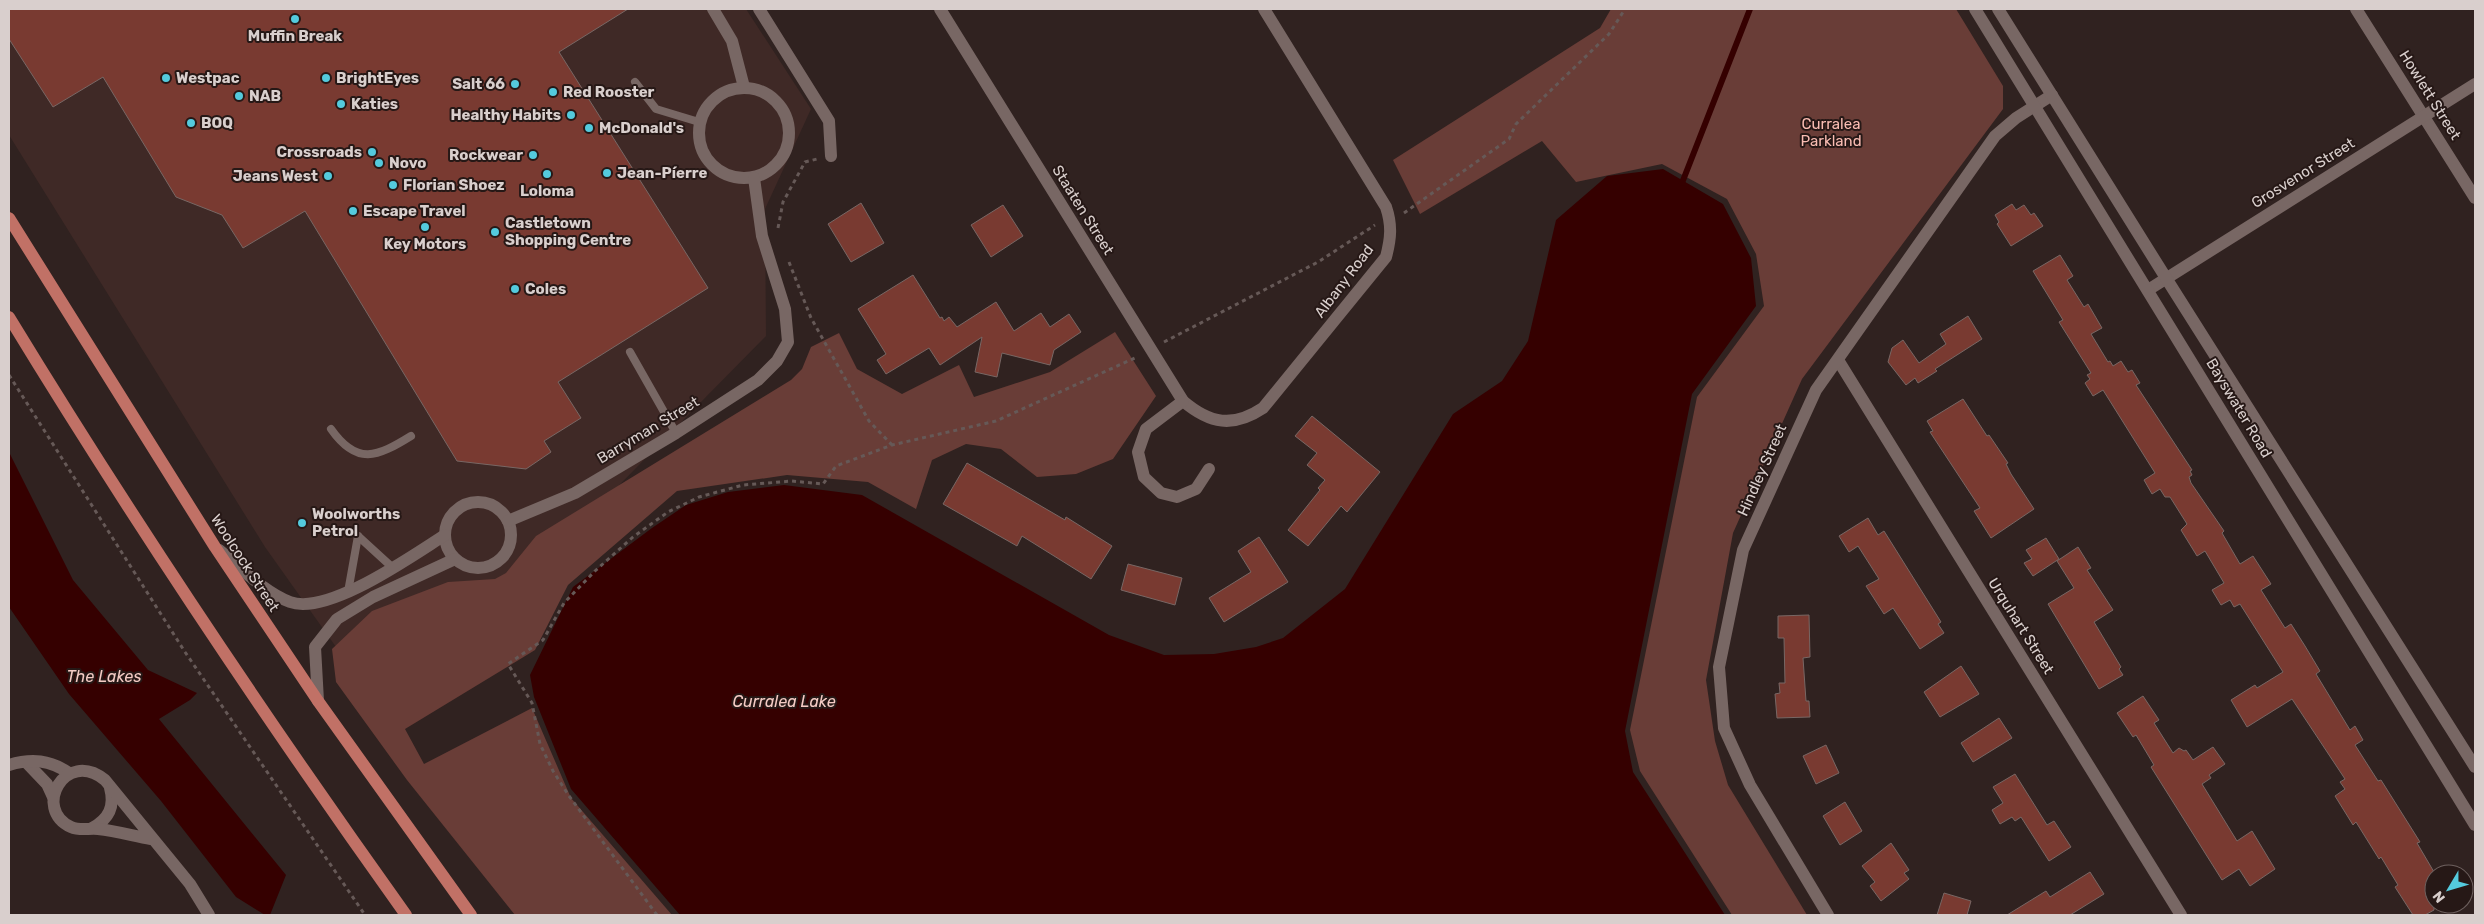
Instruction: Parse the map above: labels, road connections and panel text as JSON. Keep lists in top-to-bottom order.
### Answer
{
  "streets": {
    "main road": ["Woolcock Street"],
    "street": [
      "Howlett Street",
      "Grosvenor Street",
      "Staaten Street",
      "Albany Road",
      "Bayswater Road",
      "Barryman Street",
      "Hindley Street",
      "Urquhart Street"
    ]
  },
  "crossings": [
    ["Howlett Street", "Grosvenor Street"],
    ["Grosvenor Street", "Bayswater Road"],
    ["Staaten Street", "Albany Road"],
    ["Bayswater Road", "Hindley Street"],
    ["Hindley Street", "Urquhart Street"]
  ],
  "water": ["The Lakes", "Curralea Lake"],
  "parks": ["Curralea Parkland"],
  "places": [
    "Muffin Break",
    "Westpac",
    "BrightEyes",
    "Salt 66",
    "Red Rooster",
    "NAB",
    "Katies",
    "Healthy Habits",
    "BOQ",
    "McDonald's",
    "Crossroads",
    "Rockwear",
    "Novo",
    "Jean-Píerre",
    "Loloma",
    "Jeans West",
    "Florian Shoez",
    "Escape Travel",
    "Key Motors",
    "Castletown Shopping Centre",
    "Coles",
    "Woolworths Petrol"
  ],
  "north": "bottom left"
}
